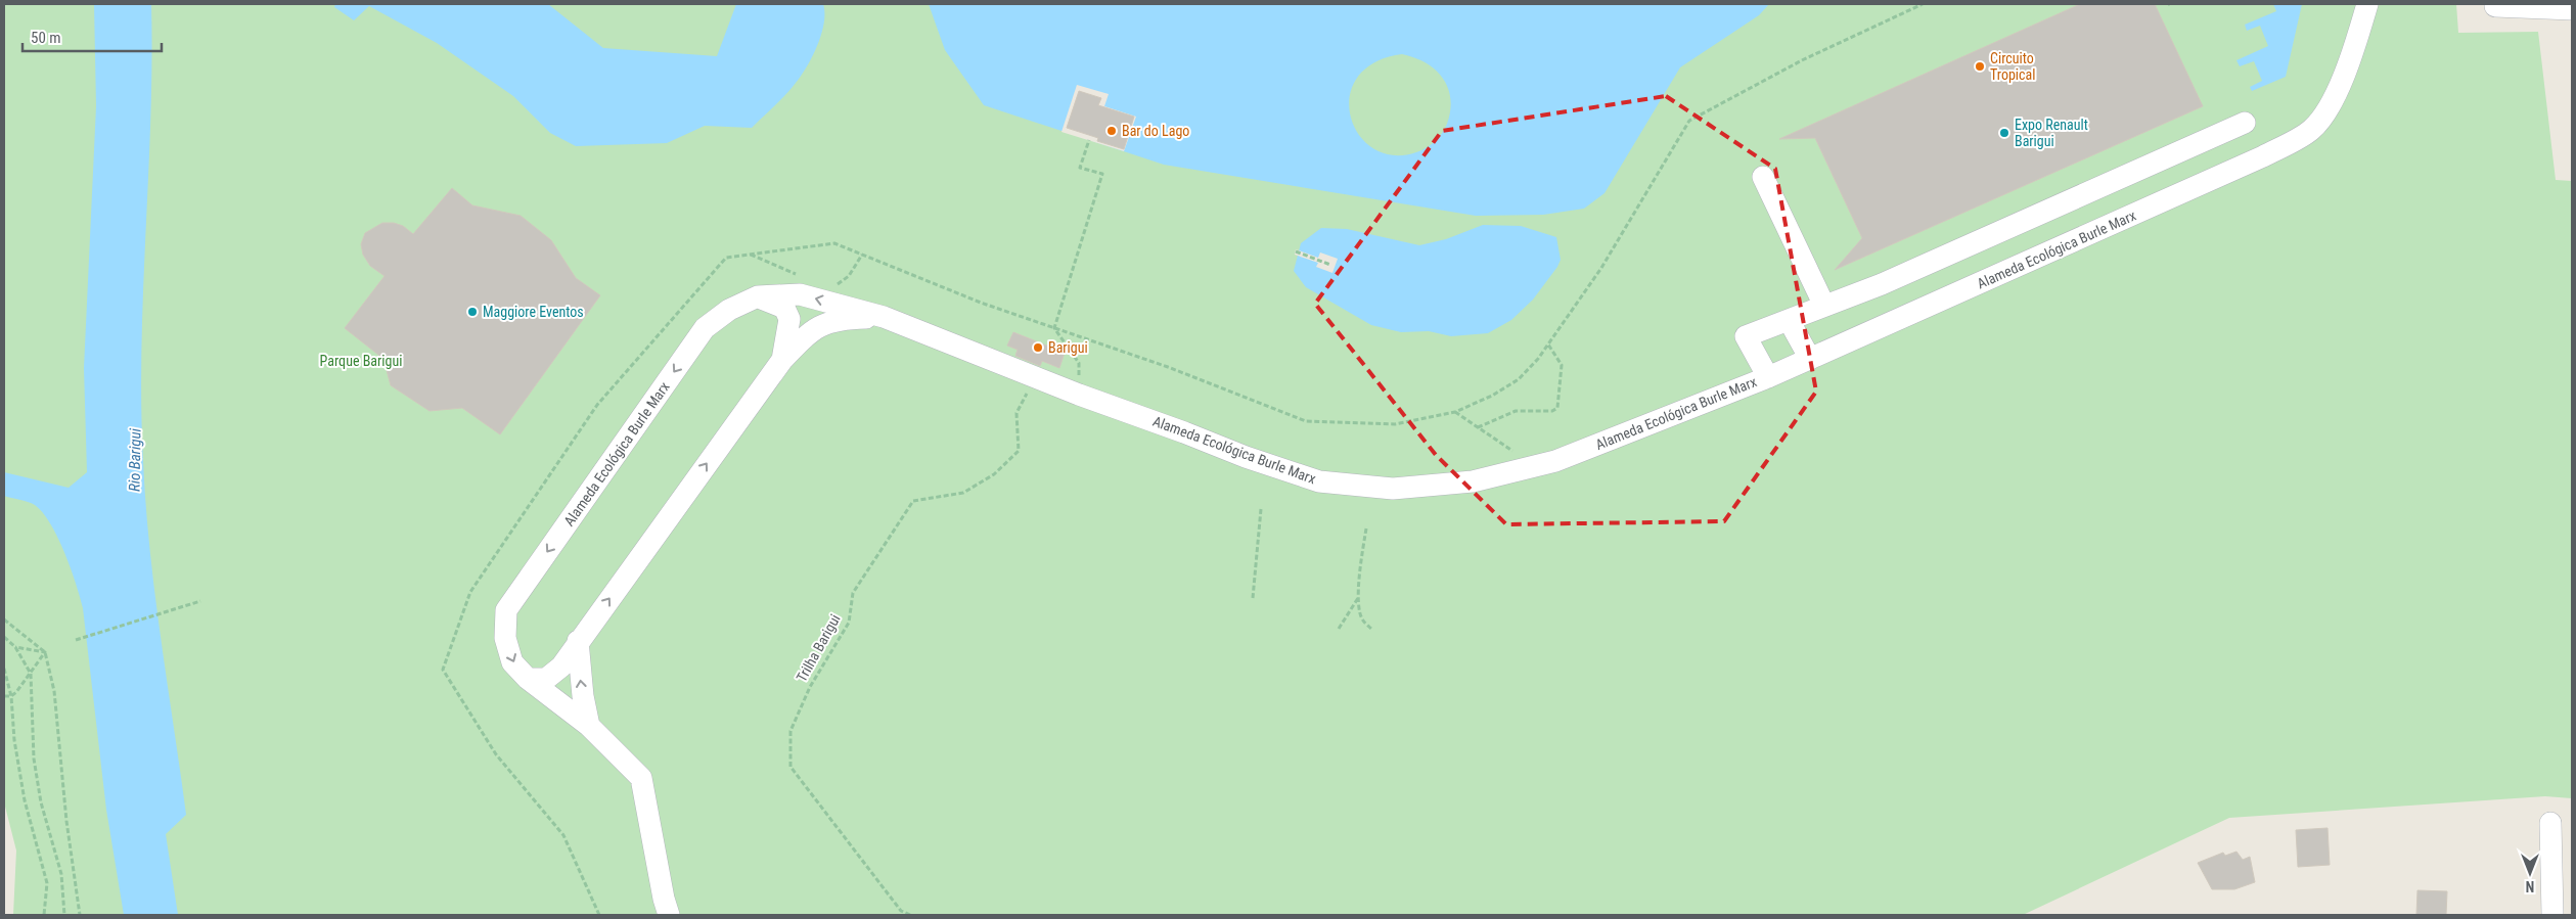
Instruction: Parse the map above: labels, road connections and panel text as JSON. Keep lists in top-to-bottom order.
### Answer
{
  "streets": {
    "street": ["Alameda Ecológica Burle Marx"],
    "path": ["Trilha Barigui"]
  },
  "crossings": [
    ["Alameda Ecológica Burle Marx", "Trilha Barigui"]
  ],
  "water": ["Rio Barigui"],
  "parks": ["Parque Barigui"],
  "places": [
    "Circuito Tropical",
    "Bar do Lago",
    "Expo Renault Barigui",
    "Maggiore Eventos",
    "Barigui"
  ],
  "scale_bar": "50 m",
  "north": "bottom"
}
